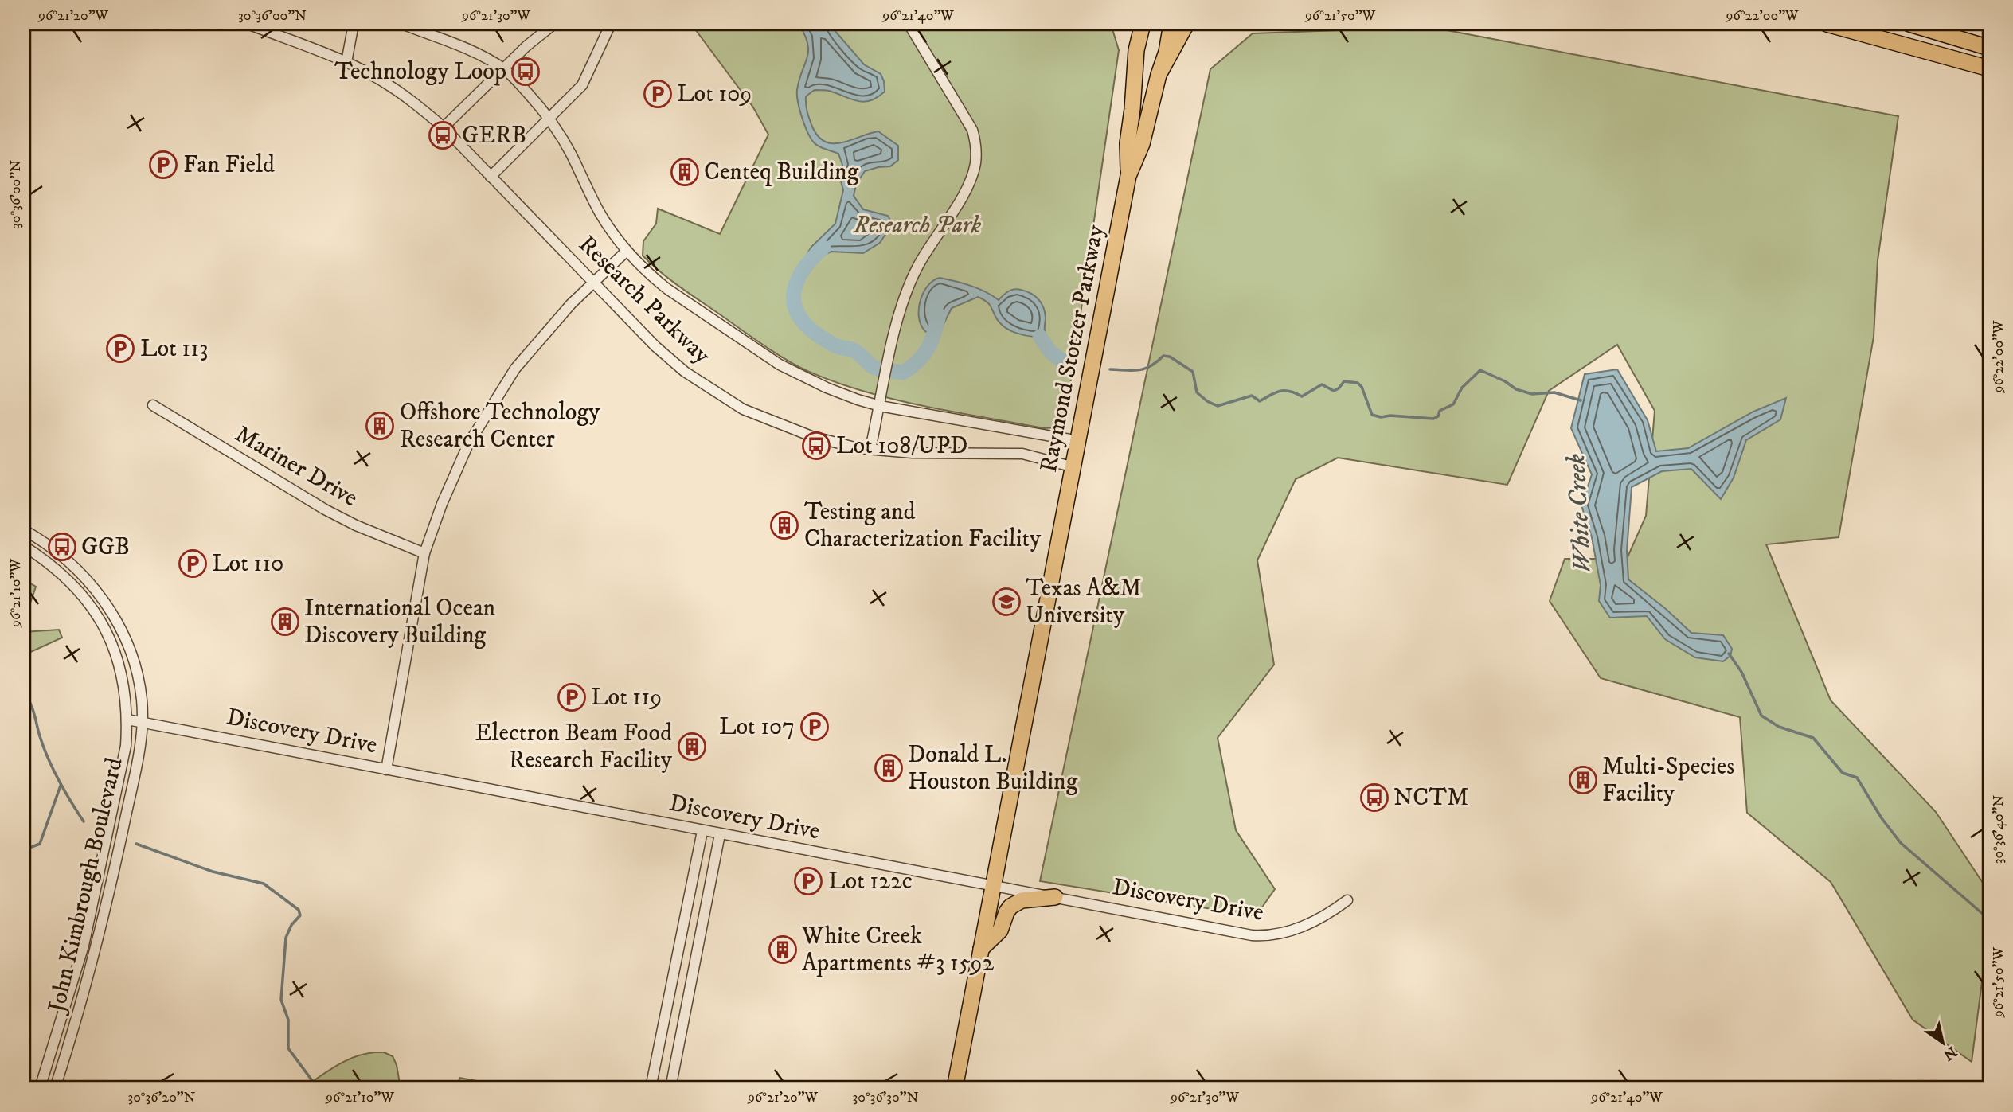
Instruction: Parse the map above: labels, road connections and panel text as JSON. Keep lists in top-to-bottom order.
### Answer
{
  "streets": {
    "main road": ["Raymond Stotzer Parkway"],
    "street": [
      "Research Parkway",
      "Mariner Drive",
      "Discovery Drive",
      "John Kimbrough Boulevard"
    ]
  },
  "crossings": [
    ["Research Parkway", "Raymond Stotzer Parkway"],
    ["Raymond Stotzer Parkway", "Discovery Drive"],
    ["Discovery Drive", "John Kimbrough Boulevard"]
  ],
  "water": ["White Creek"],
  "parks": ["Research Park"],
  "places": {
    "bus stop": [
      "Technology Loop",
      "GERB",
      "Lot 108/UPD",
      "GGB",
      "NCTM"
    ],
    "parking": [
      "Lot 109",
      "Fan Field",
      "Lot 113",
      "Lot 110",
      "Lot 119",
      "Lot 107",
      "Lot 122c"
    ],
    "building": [
      "Centeq Building",
      "Offshore Technology Research Center",
      "Testing and Characterization Facility",
      "International Ocean Discovery Building",
      "Electron Beam Food Research Facility",
      "Donald L. Houston Building",
      "Multi-Species Facility",
      "White Creek Apartments #3 1592"
    ],
    "school or university": ["Texas A&M University"]
  },
  "north": "bottom right",
  "coordinates": [
    "96°21'20\"W",
    "30°36'00\"N",
    "96°21'30\"W",
    "96°21'40\"W",
    "96°21'50\"W",
    "96°22'00\"W",
    "96°21'10\"W",
    "30°36'40\"N",
    "30°36'20\"N",
    "30°36'30\"N"
  ]
}
